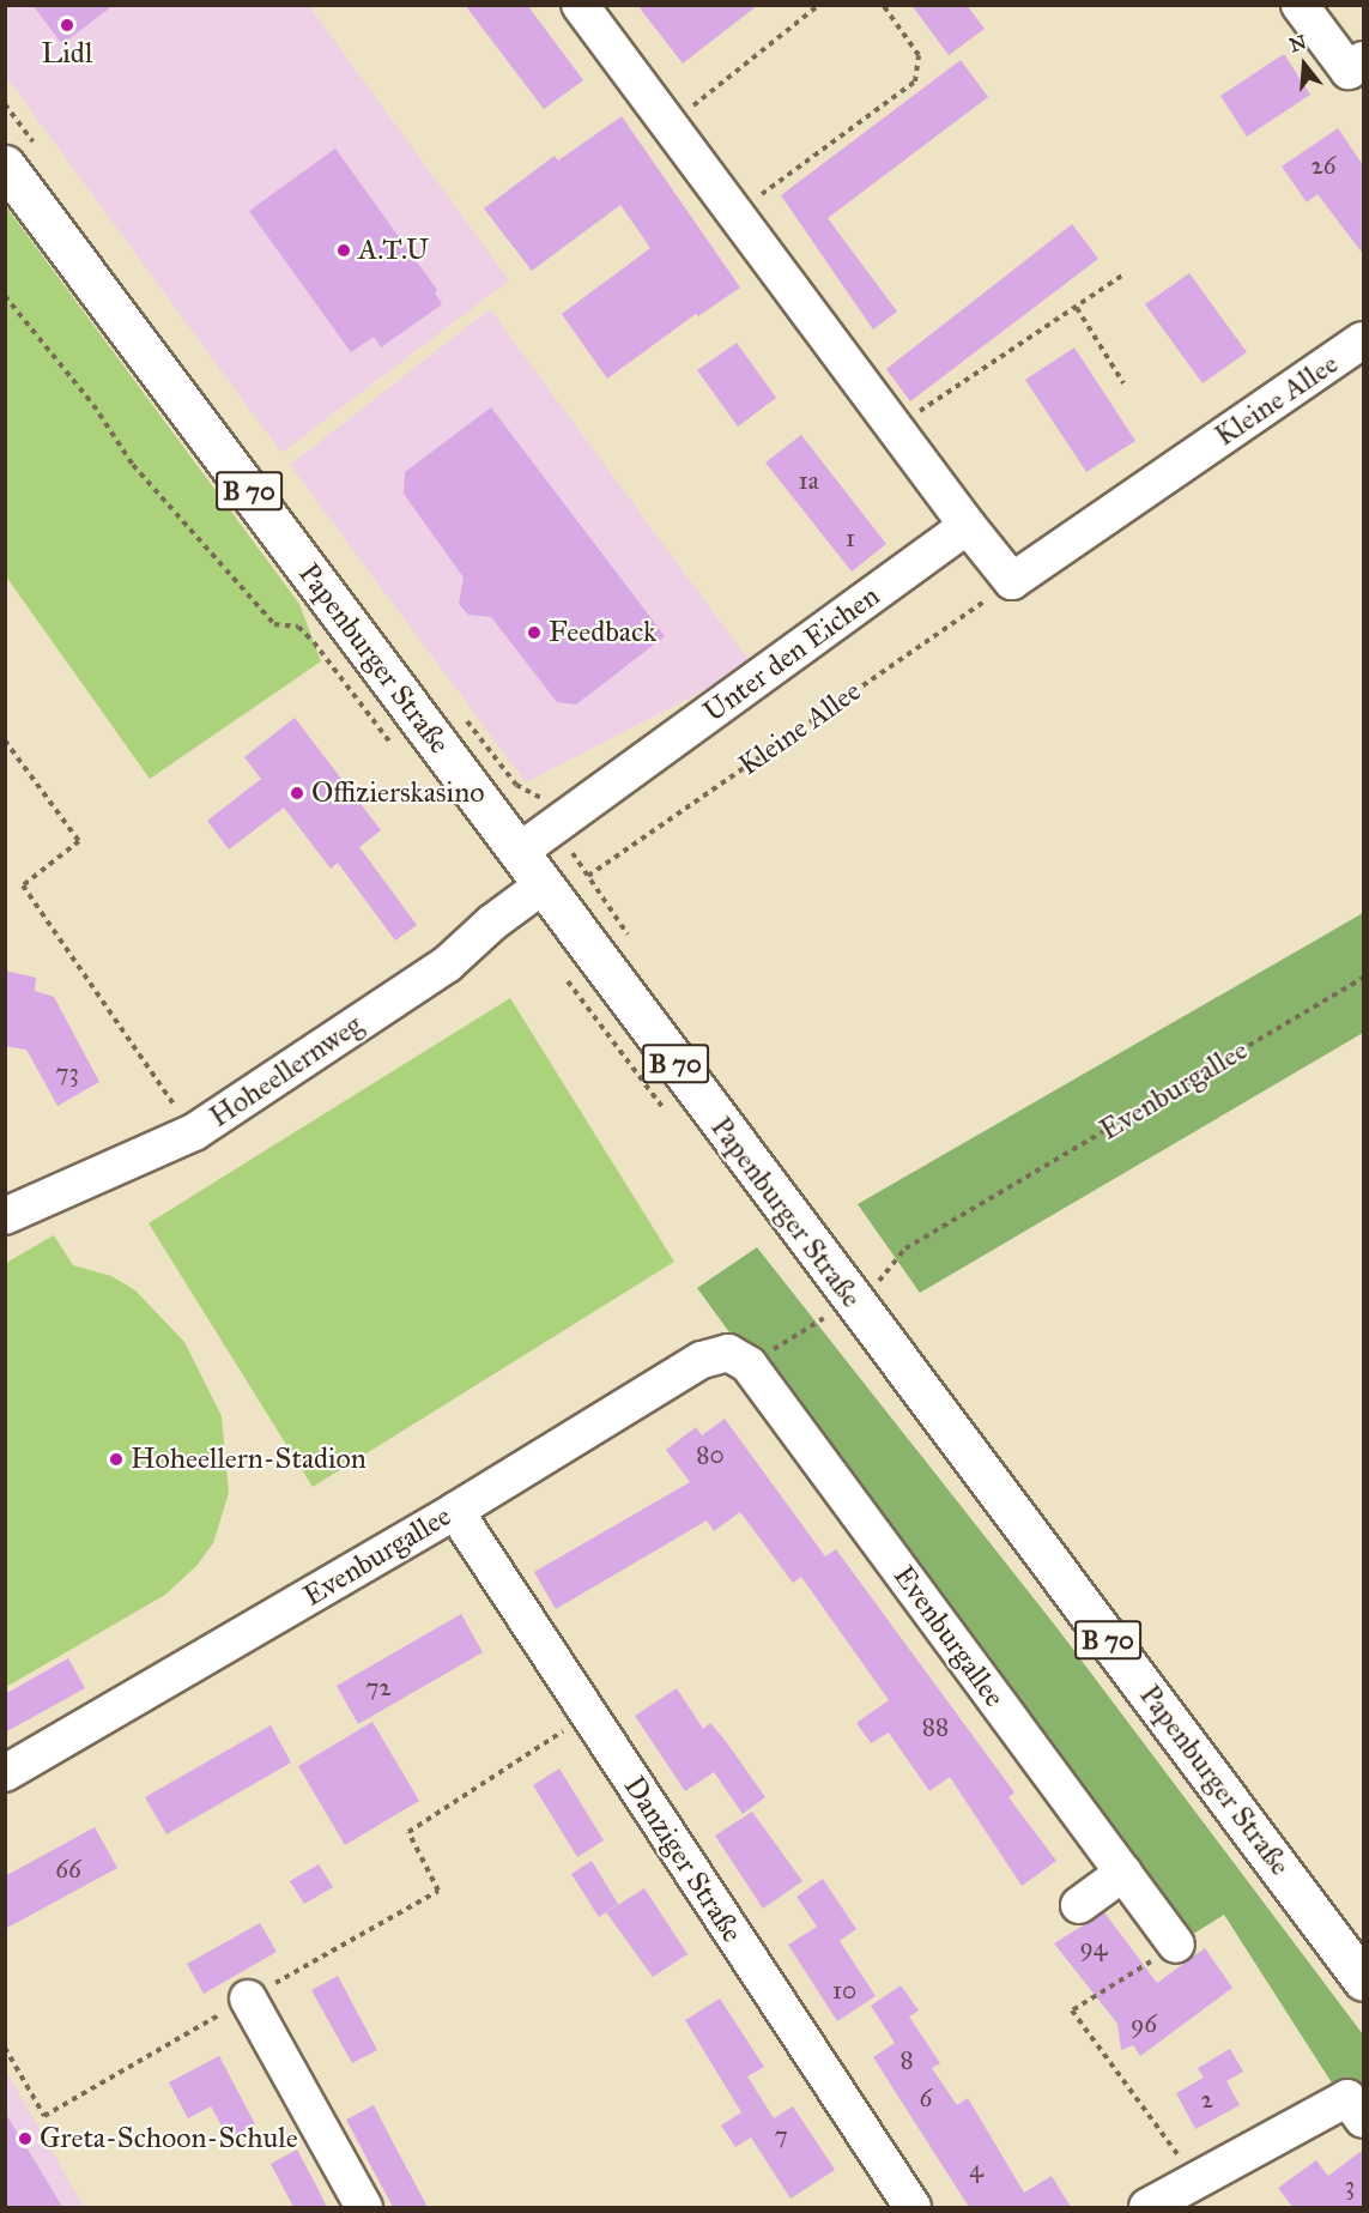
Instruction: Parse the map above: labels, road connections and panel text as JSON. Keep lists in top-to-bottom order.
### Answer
{
  "streets": {
    "main road": ["B 70", "Papenburger Straße"],
    "street": [
      "Kleine Allee",
      "Unter den Eichen",
      "Hoheellernweg",
      "Evenburgallee",
      "Danziger Straße"
    ]
  },
  "crossings": [
    ["Unter den Eichen", "Papenburger Straße"],
    ["Papenburger Straße", "Hoheellernweg"],
    ["Evenburgallee", "Danziger Straße"]
  ],
  "places": [
    "Lidl",
    "A.T.U",
    "Feedback",
    "Offizierskasino",
    "Hoheellern-Stadion",
    "Greta-Schoon-Schule"
  ],
  "house_numbers": [
    "26",
    "1a",
    "1",
    "73",
    "80",
    "72",
    "88",
    "66",
    "94",
    "10",
    "96",
    "8",
    "6",
    "2",
    "7",
    "4",
    "3"
  ],
  "north": "top"
}
